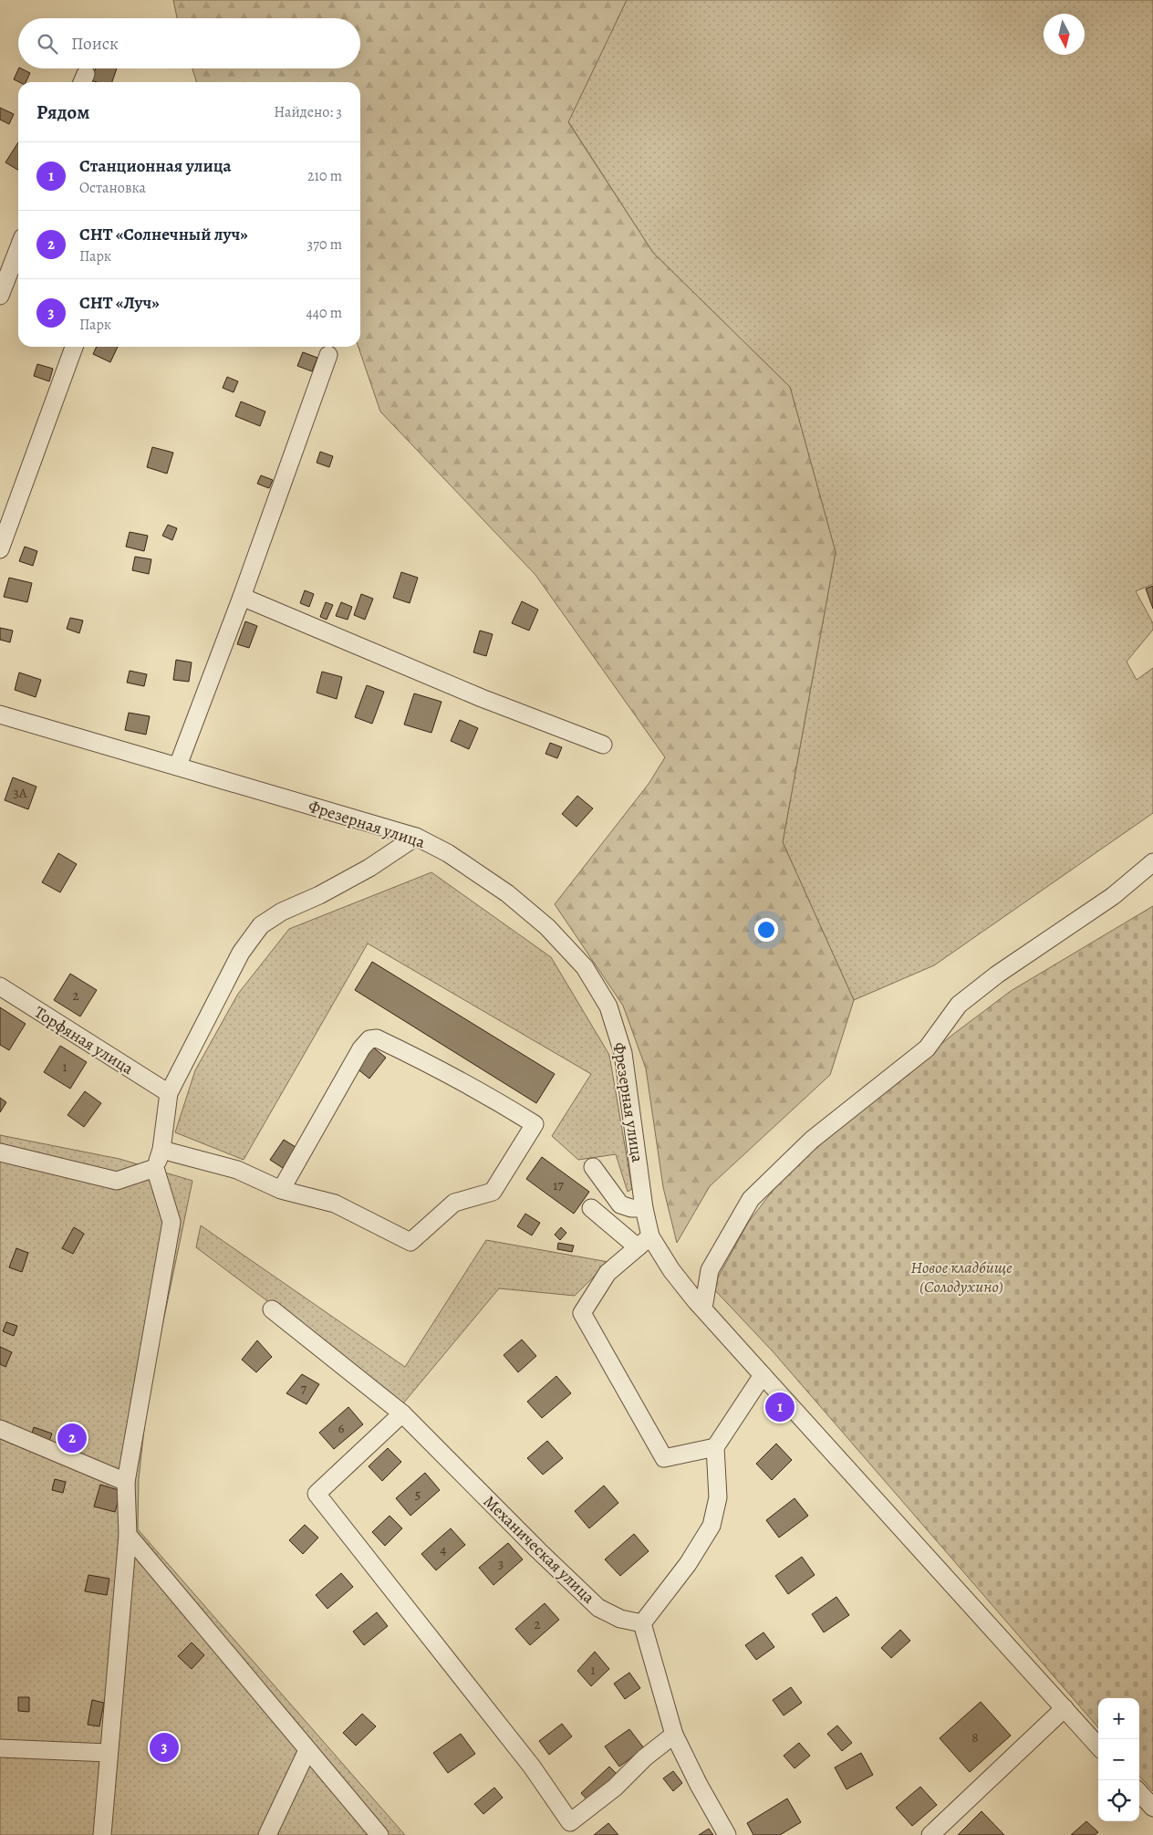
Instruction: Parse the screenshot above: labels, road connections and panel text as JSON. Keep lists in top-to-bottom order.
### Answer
{
  "streets": {
    "street": ["Фрезерная улица", "Торфяная улица", "Механическая улица"]
  },
  "parks": ["Новое кладбище (Солодухино)"],
  "house_numbers": [
    "3А",
    "2",
    "1",
    "17",
    "7",
    "6",
    "5",
    "4",
    "3",
    "2",
    "1",
    "8"
  ],
  "north": "bottom",
  "page": {
    "search": "Поиск",
    "heading": ["Рядом", "Найдено: 3"],
    "list": [
      {
        "mark": "1",
        "name": "Станционная улица",
        "note": "Остановка",
        "value": "210 m"
      },
      {
        "mark": "2",
        "name": "СНТ «Солнечный луч»",
        "note": "Парк",
        "value": "370 m"
      },
      {
        "mark": "3",
        "name": "СНТ «Луч»",
        "note": "Парк",
        "value": "440 m"
      }
    ],
    "pins": ["1", "2", "3"],
    "map_buttons": ["+", "−"]
  }
}
